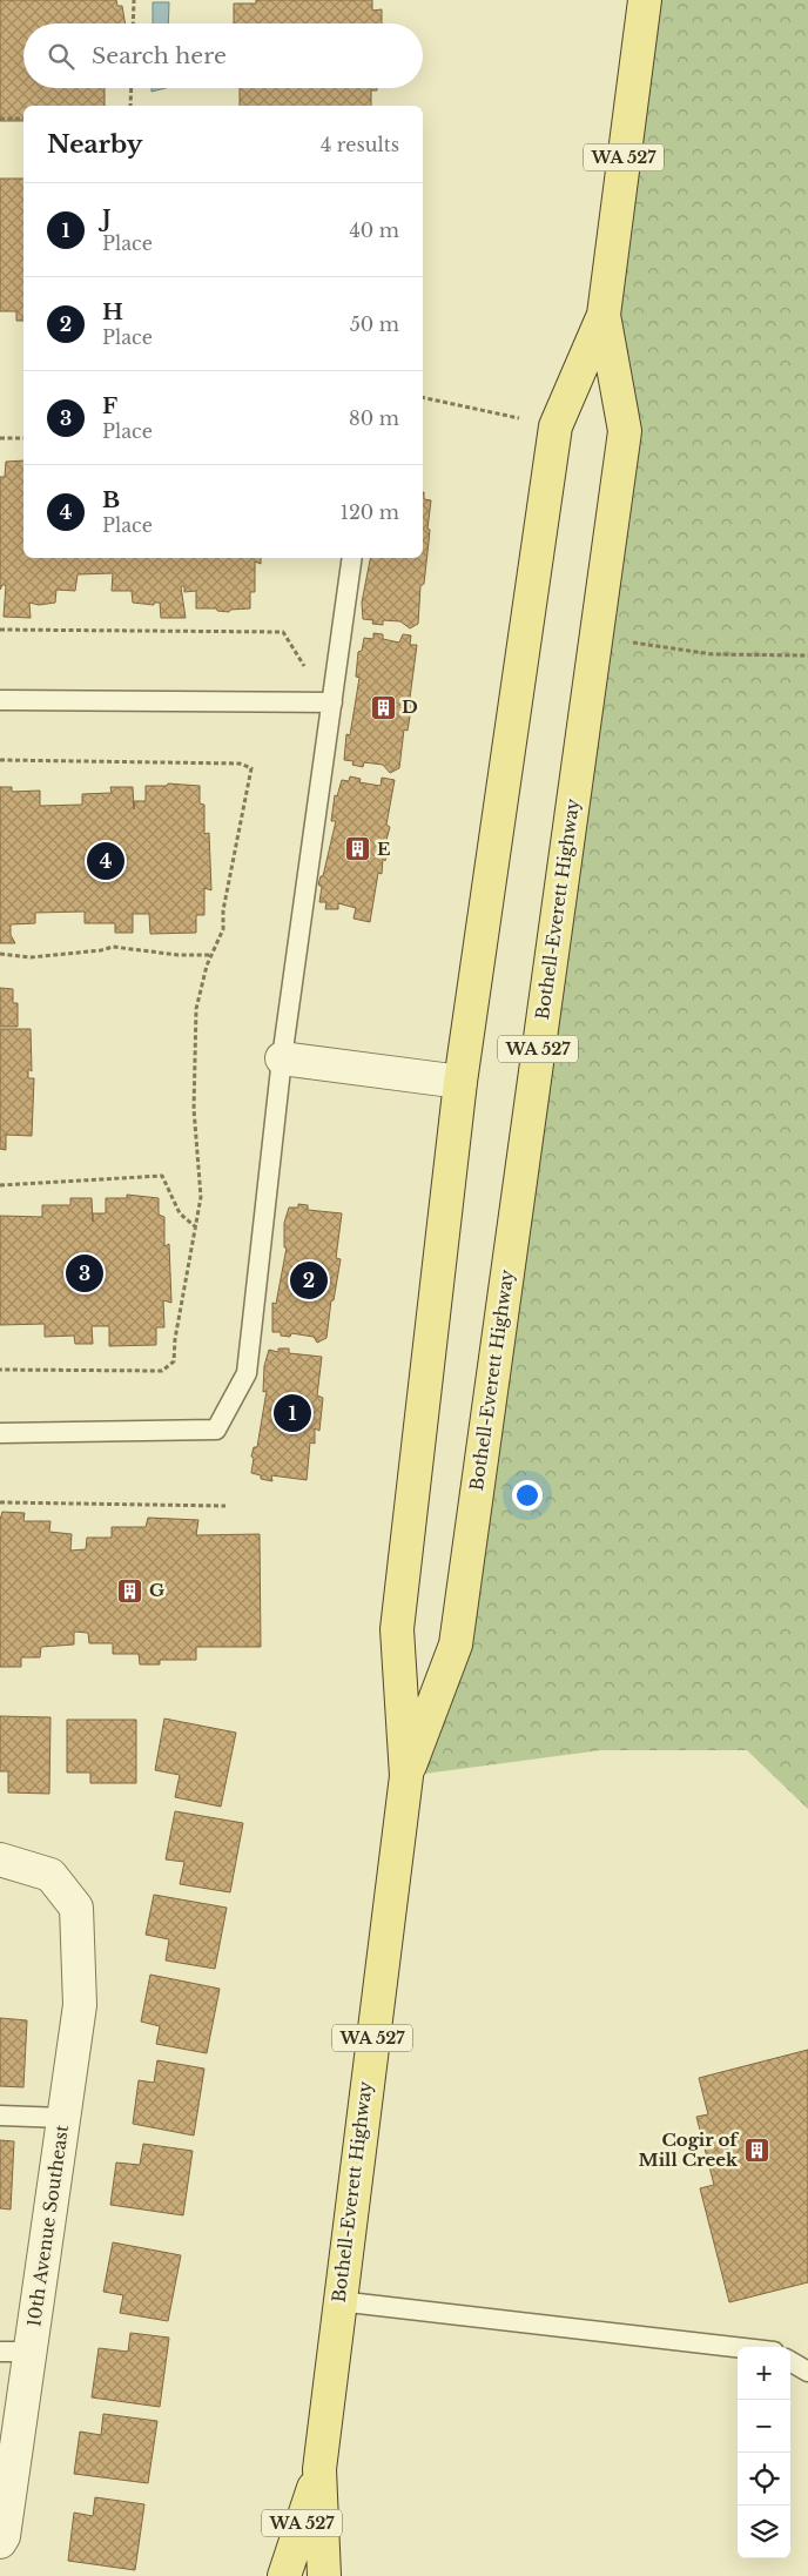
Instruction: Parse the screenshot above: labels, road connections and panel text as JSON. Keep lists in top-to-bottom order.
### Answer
{
  "streets": {
    "main road": ["WA 527", "Bothell-Everett Highway"],
    "street": ["10th Avenue Southeast"]
  },
  "places": {
    "building": [
      "D",
      "E",
      "G",
      "Cogir of Mill Creek"
    ]
  },
  "page": {
    "search": "Search here",
    "heading": ["Nearby", "4 results"],
    "list": [
      {
        "mark": "1",
        "name": "J",
        "note": "Place",
        "value": "40 m"
      },
      {
        "mark": "2",
        "name": "H",
        "note": "Place",
        "value": "50 m"
      },
      {
        "mark": "3",
        "name": "F",
        "note": "Place",
        "value": "80 m"
      },
      {
        "mark": "4",
        "name": "B",
        "note": "Place",
        "value": "120 m"
      }
    ],
    "pins": [
      "4",
      "3",
      "2",
      "1"
    ],
    "map_buttons": ["+", "−"]
  }
}
